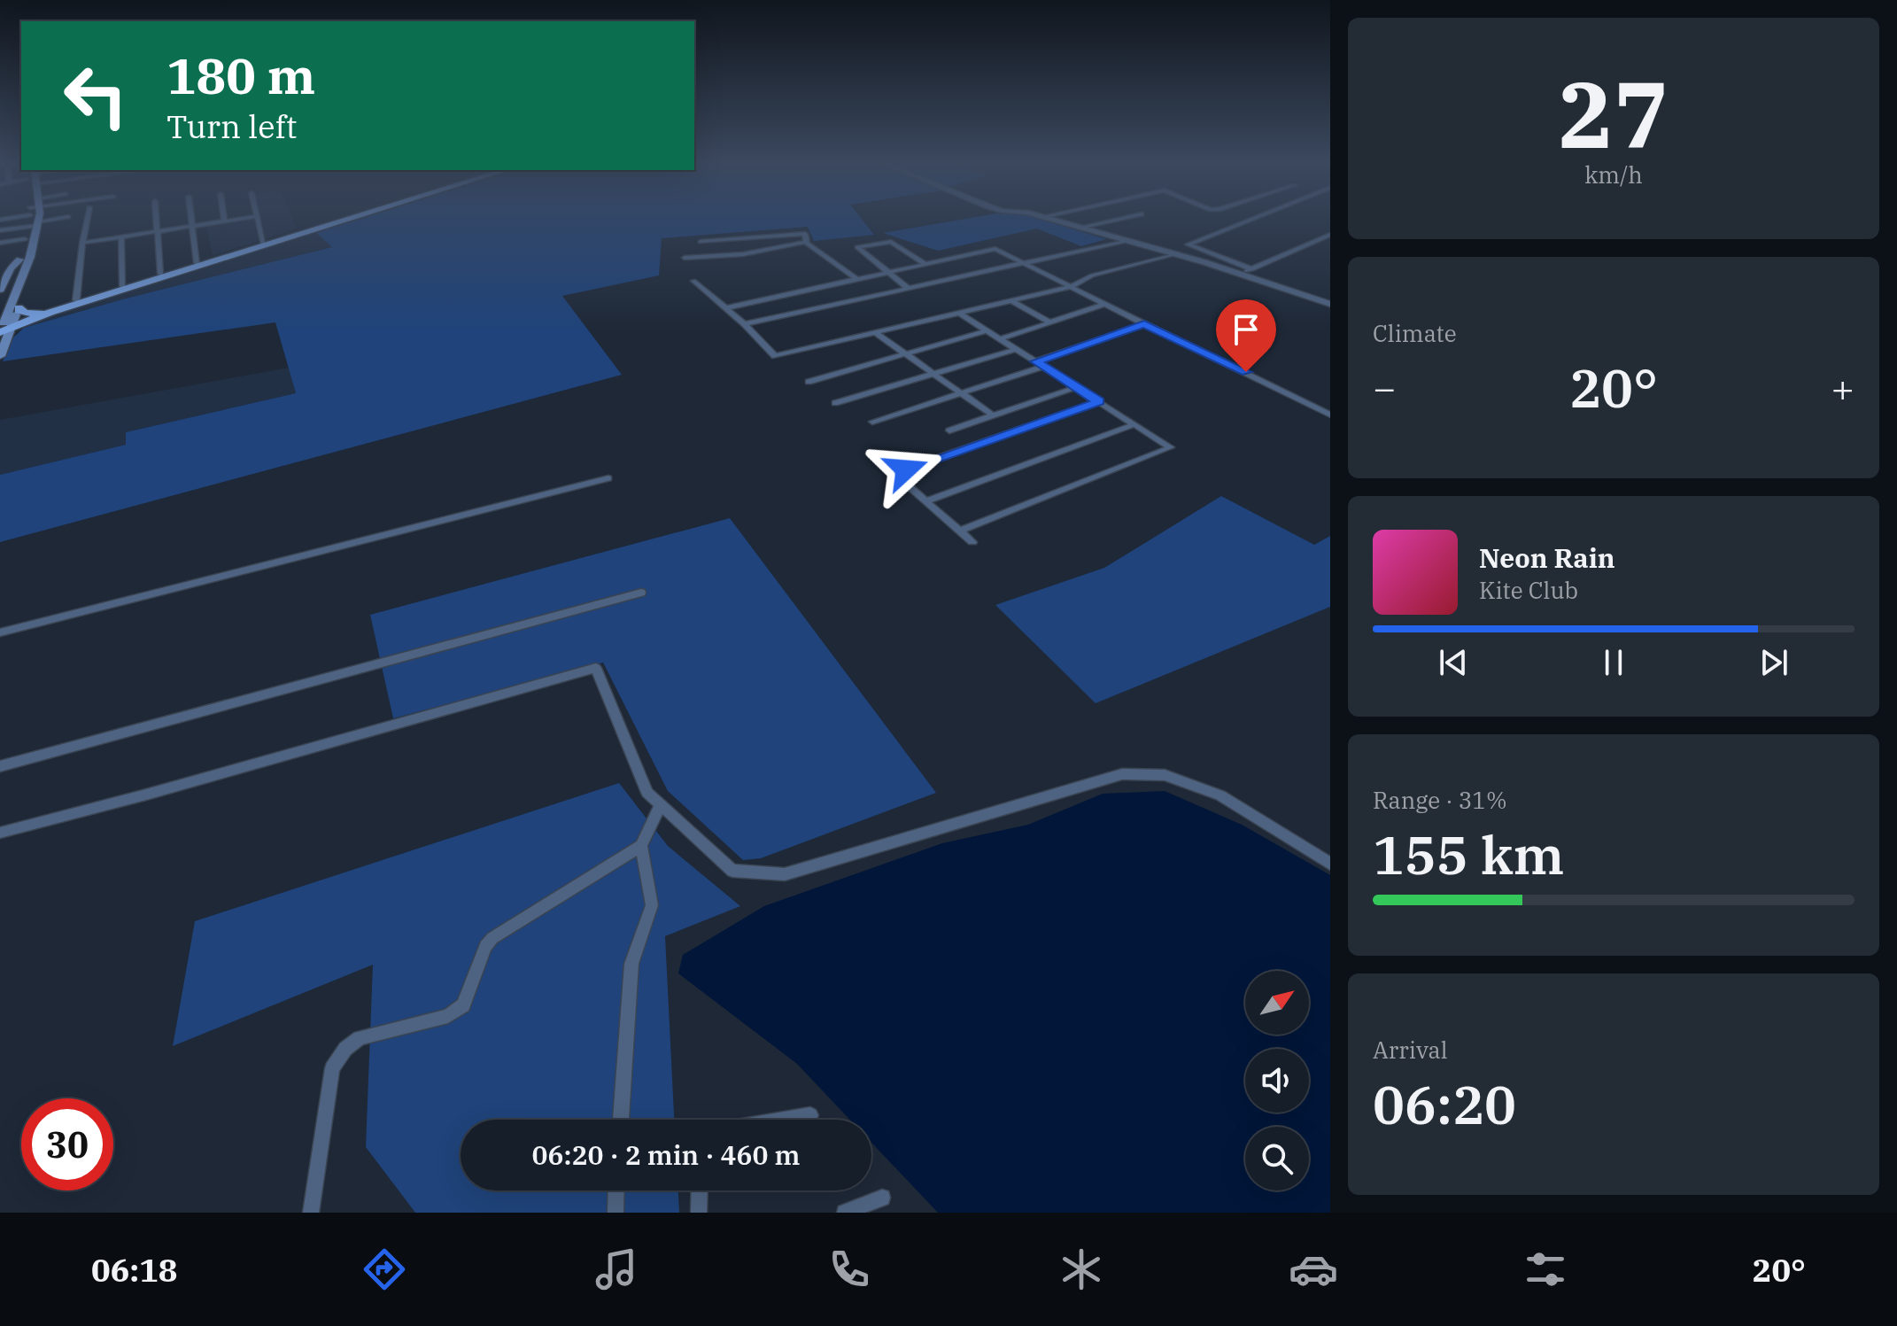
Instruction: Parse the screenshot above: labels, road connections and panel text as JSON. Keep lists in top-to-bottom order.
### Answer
{
  "north": "top right",
  "page": {
    "tile": [
      ["27", "km/h"],
      "Climate",
      ["Range · 31%", "155 km"],
      ["Arrival", "06:20"]
    ],
    "turn": ["180 m", "Turn left"],
    "heat": ["−", "20°", "+"],
    "song": ["Neon Rain", "Kite Club"],
    "limit": "30",
    "trip": "06:20 · 2 min · 460 m",
    "tabs": ["06:18", "20°"]
  }
}
